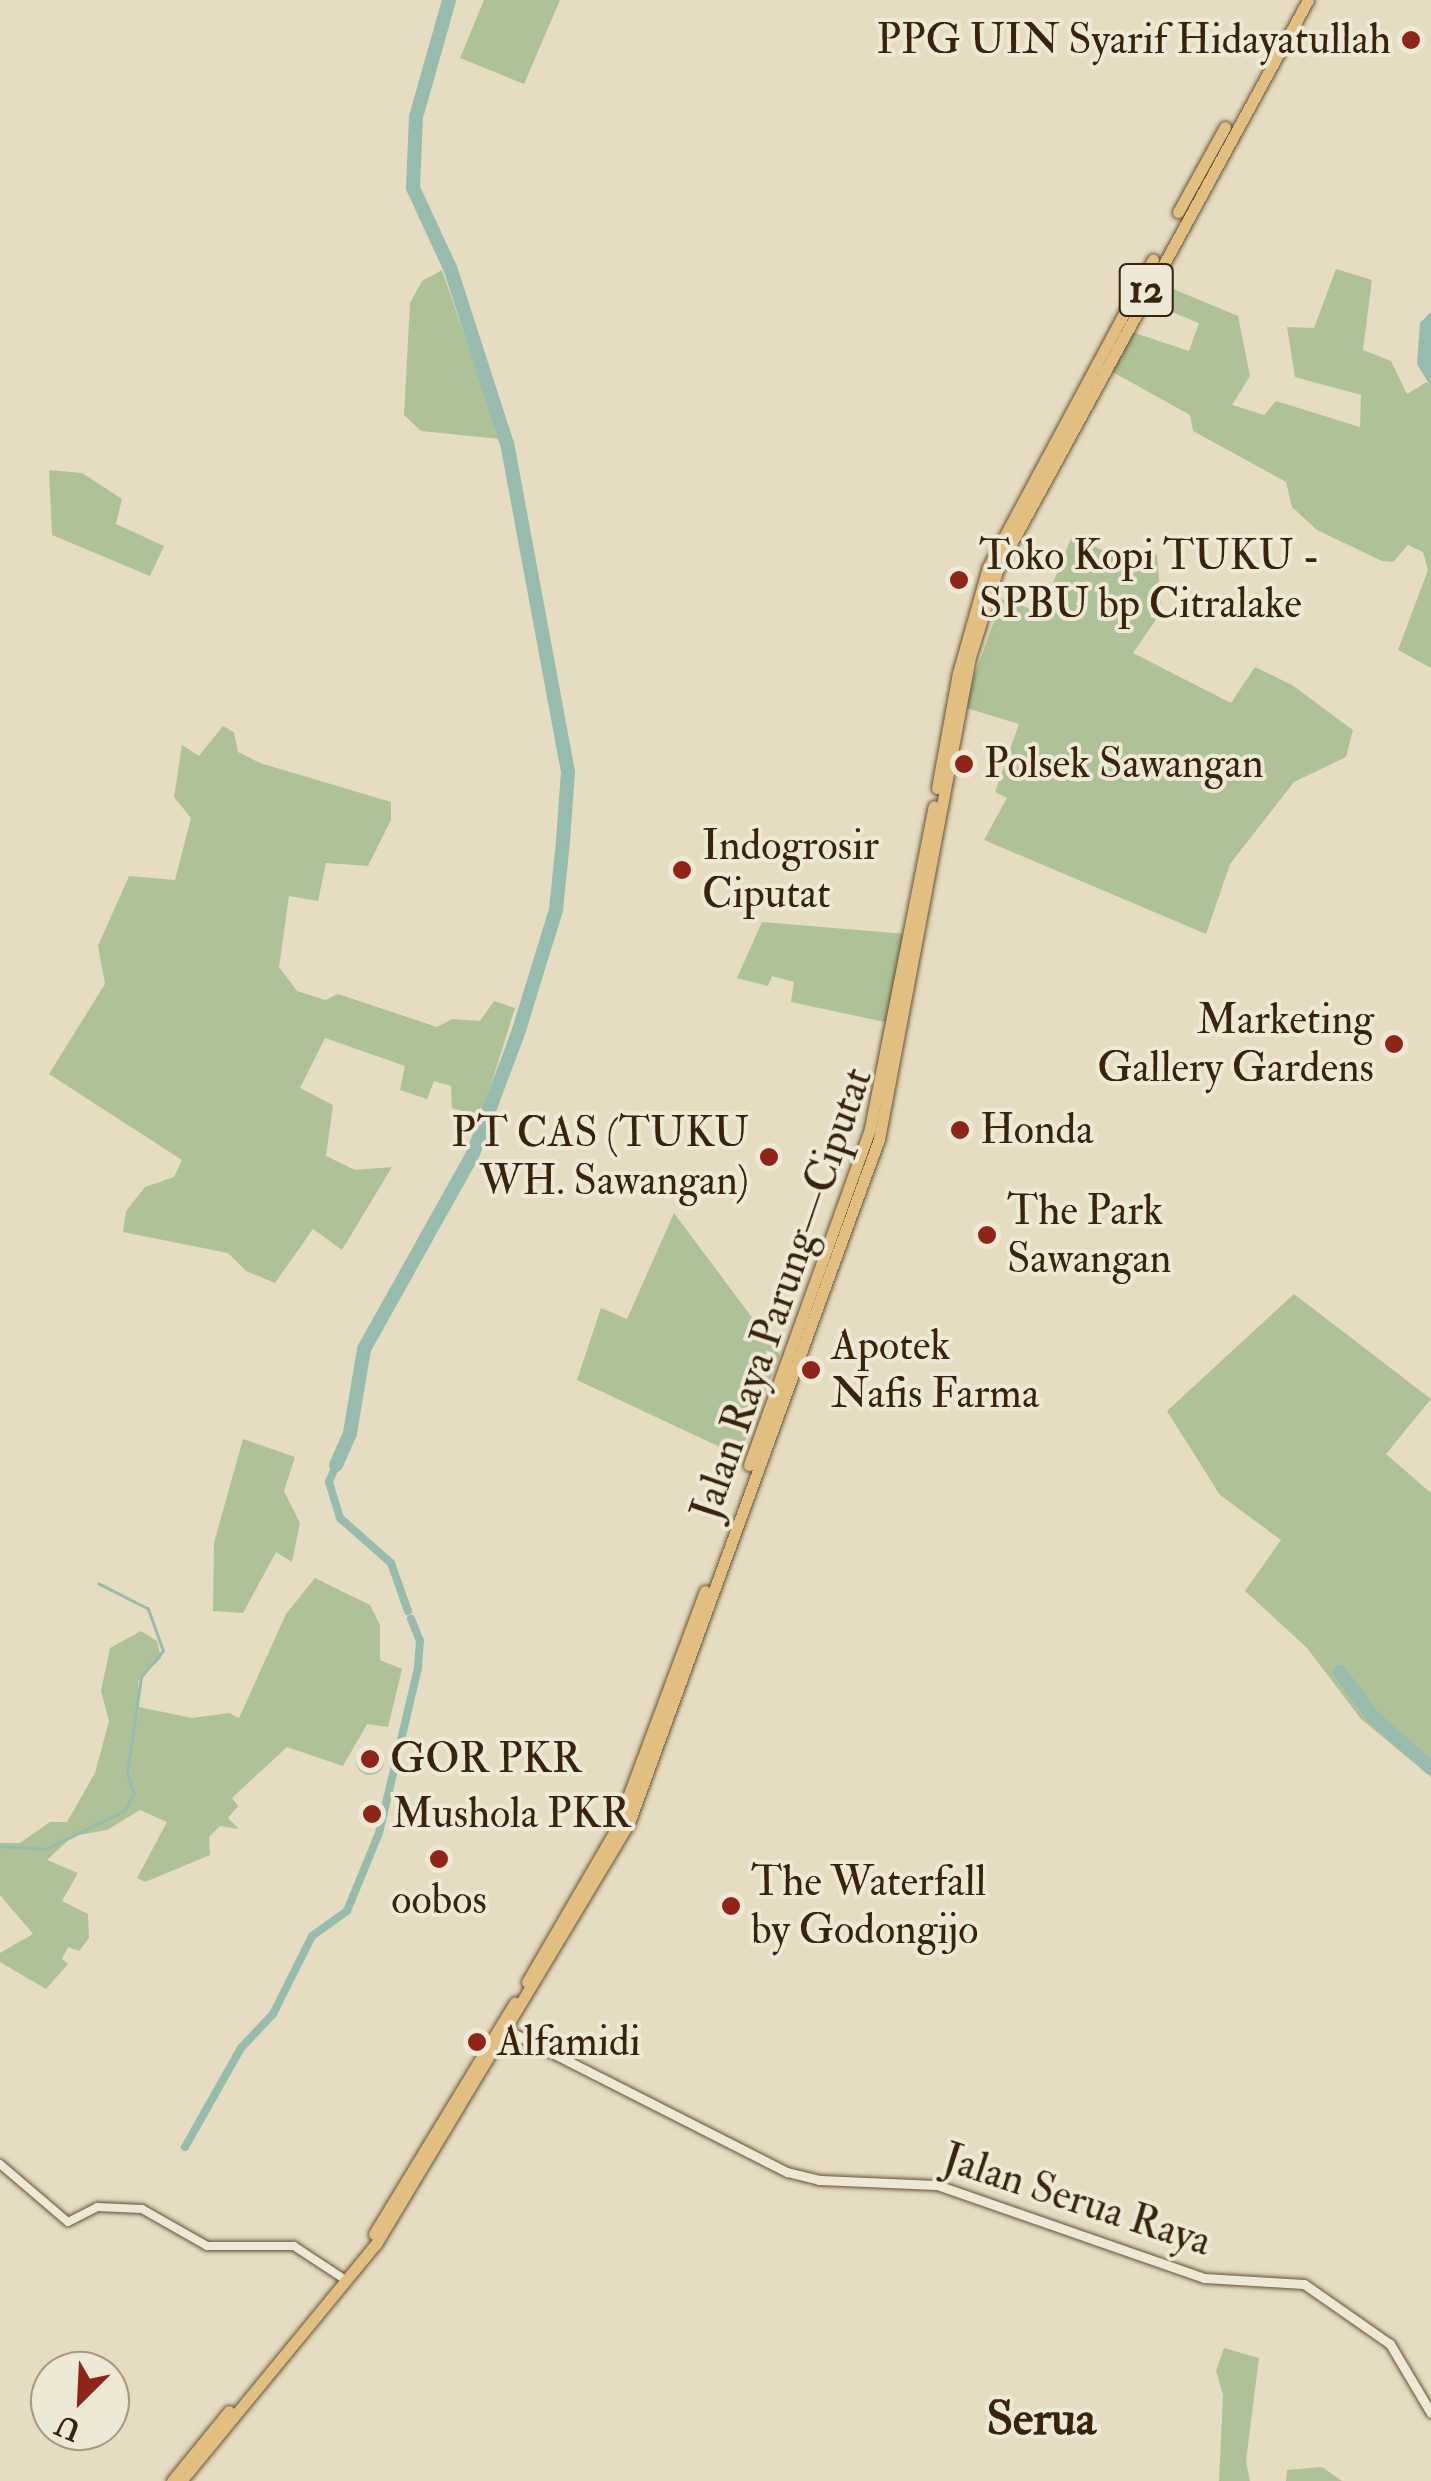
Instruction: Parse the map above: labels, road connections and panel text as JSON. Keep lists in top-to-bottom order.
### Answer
{
  "streets": {
    "highway": ["12", "Jalan Raya Parung—Ciputat"],
    "main road": ["Jalan Serua Raya"]
  },
  "crossings": [
    ["Jalan Raya Parung—Ciputat", "Jalan Serua Raya"]
  ],
  "districts": ["Serua"],
  "places": [
    "PPG UIN Syarif Hidayatullah",
    "Toko Kopi TUKU - SPBU bp Citralake",
    "Polsek Sawangan",
    "Indogrosir Ciputat",
    "Marketing Gallery Gardens",
    "Honda",
    "PT CAS (TUKU WH. Sawangan)",
    "The Park Sawangan",
    "Apotek Nafis Farma",
    "GOR PKR",
    "Mushola PKR",
    "oobos",
    "The Waterfall by Godongijo",
    "Alfamidi"
  ],
  "north": "bottom left"
}
